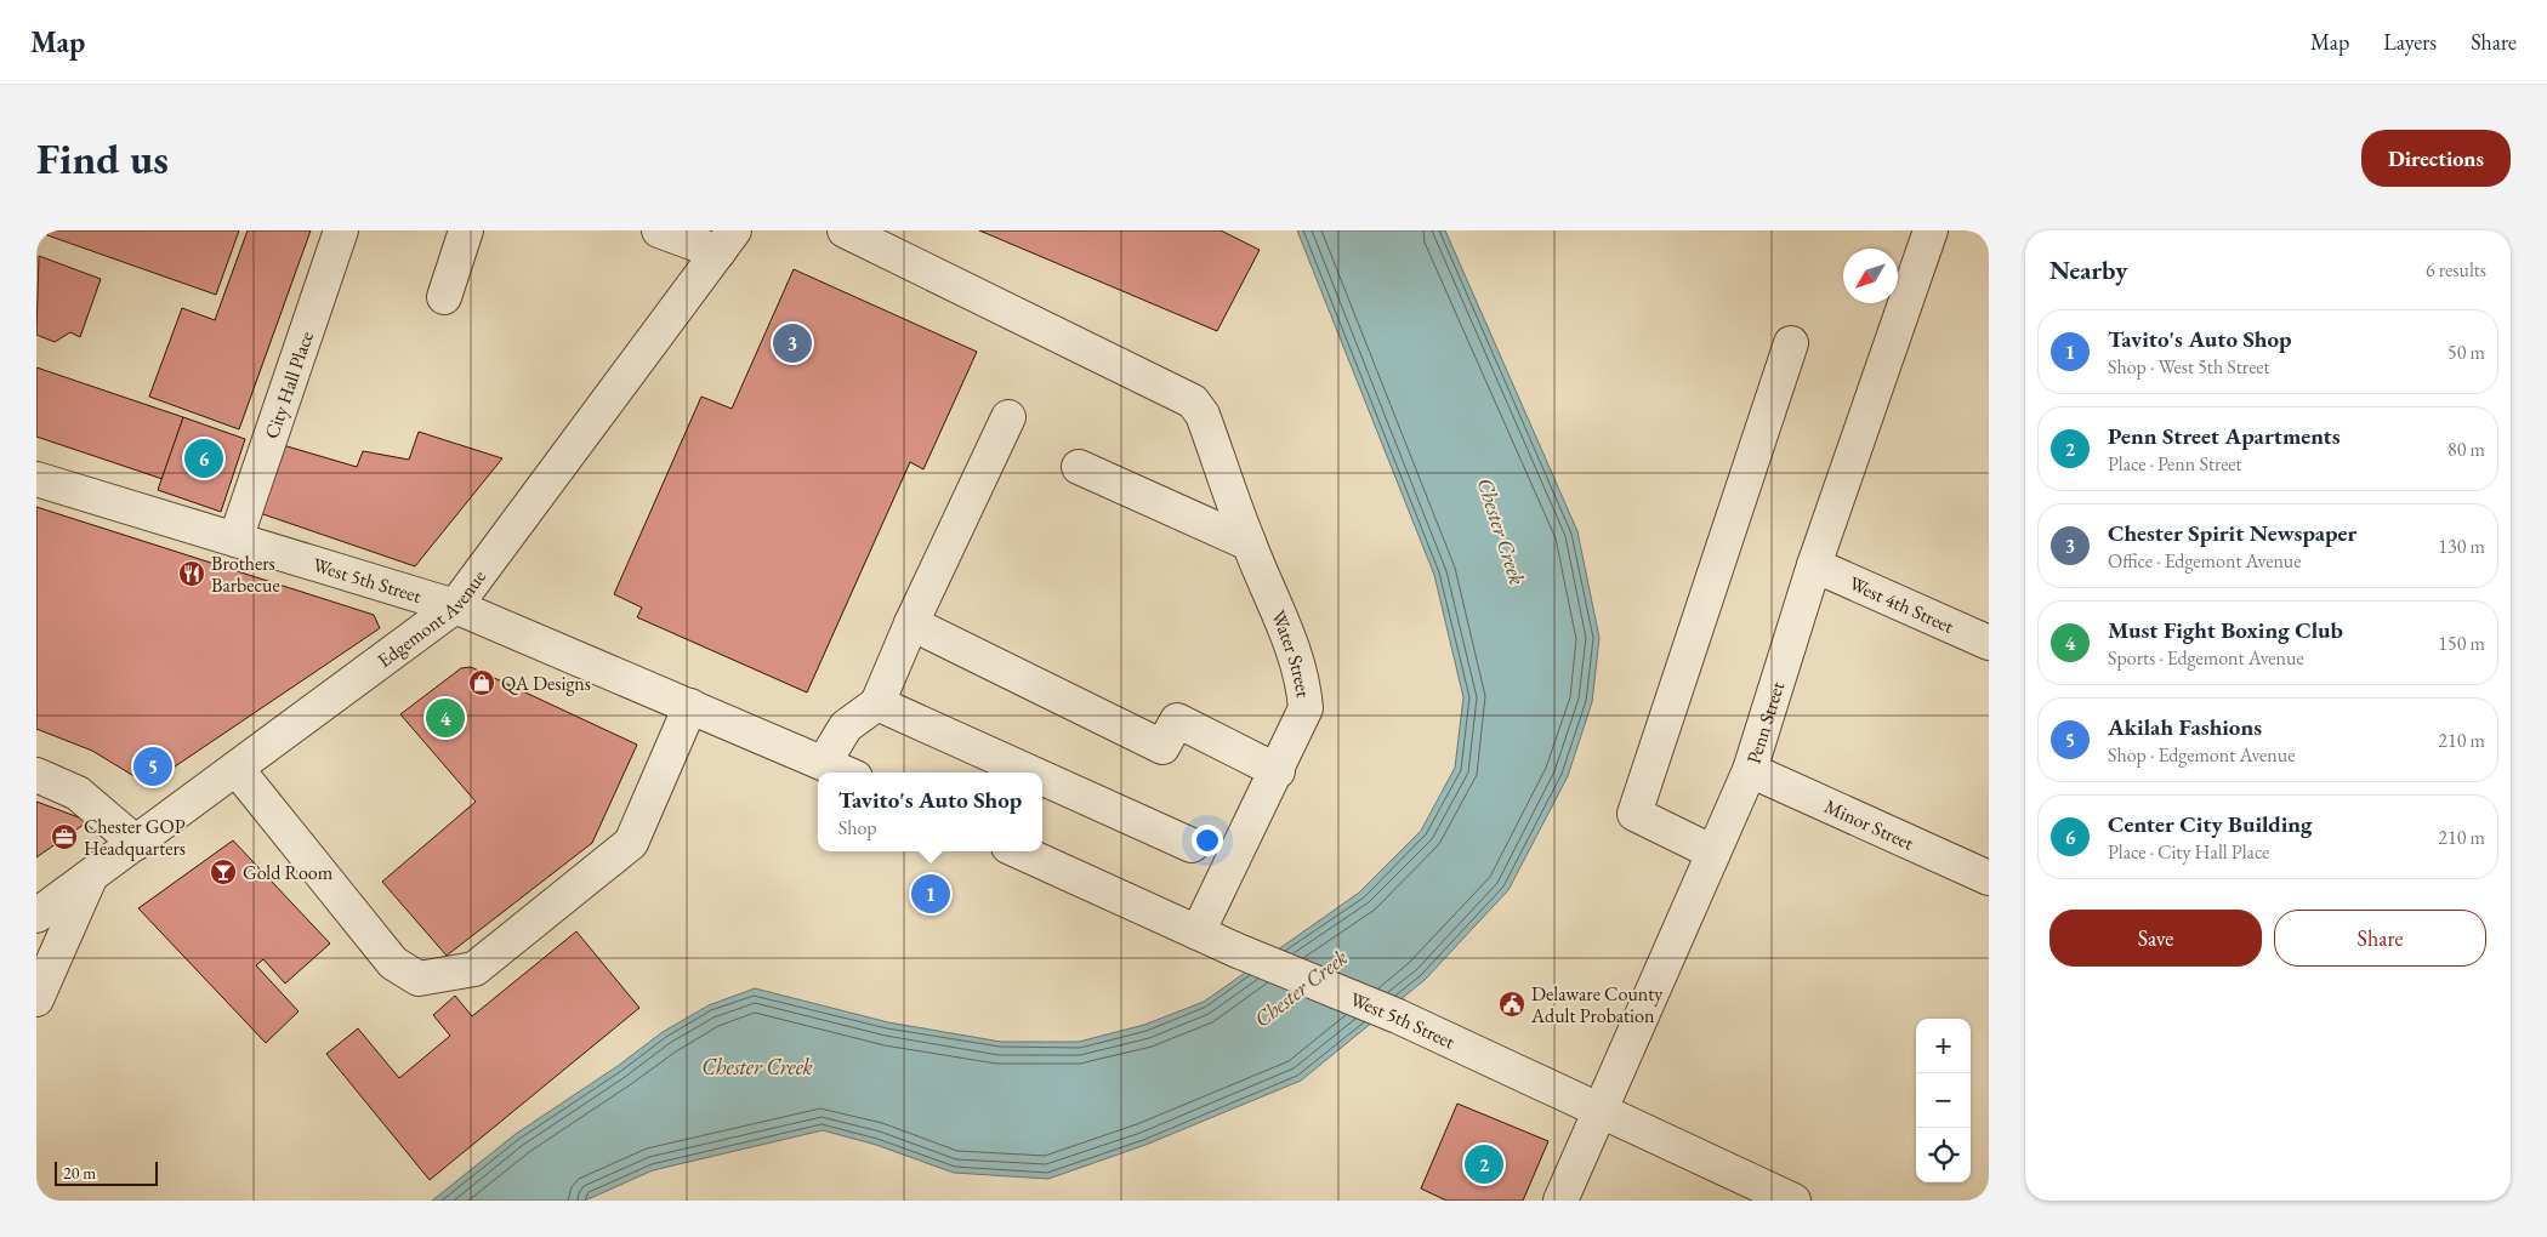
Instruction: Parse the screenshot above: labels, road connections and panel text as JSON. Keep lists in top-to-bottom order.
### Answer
{
  "streets": {
    "street": [
      "City Hall Place",
      "West 5th Street",
      "West 4th Street",
      "Edgemont Avenue",
      "Water Street",
      "Penn Street",
      "Minor Street"
    ]
  },
  "crossings": [
    ["City Hall Place", "West 5th Street"],
    ["West 5th Street", "Edgemont Avenue"],
    ["West 5th Street", "Water Street"],
    ["West 5th Street", "Penn Street"],
    ["West 4th Street", "Penn Street"],
    ["Penn Street", "Minor Street"]
  ],
  "water": ["Chester Creek"],
  "places": {
    "restaurant": ["Brothers Barbecue"],
    "shop": ["QA Designs"],
    "office": ["Chester GOP Headquarters"],
    "bar": ["Gold Room"],
    "public building": ["Delaware County Adult Probation"]
  },
  "scale_bar": "20 m",
  "north": "bottom left",
  "page": {
    "header": "Map",
    "nav": ["Map", "Layers", "Share"],
    "buttons": [
      "Directions",
      ["Save", "Share"]
    ],
    "title": "Find us",
    "heading": ["Nearby", "6 results"],
    "list": [
      {
        "mark": "1",
        "name": "Tavito's Auto Shop",
        "note": "Shop · West 5th Street",
        "value": "50 m"
      },
      {
        "mark": "2",
        "name": "Penn Street Apartments",
        "note": "Place · Penn Street",
        "value": "80 m"
      },
      {
        "mark": "3",
        "name": "Chester Spirit Newspaper",
        "note": "Office · Edgemont Avenue",
        "value": "130 m"
      },
      {
        "mark": "4",
        "name": "Must Fight Boxing Club",
        "note": "Sports · Edgemont Avenue",
        "value": "150 m"
      },
      {
        "mark": "5",
        "name": "Akilah Fashions",
        "note": "Shop · Edgemont Avenue",
        "value": "210 m"
      },
      {
        "mark": "6",
        "name": "Center City Building",
        "note": "Place · City Hall Place",
        "value": "210 m"
      }
    ],
    "pins": [
      "3",
      "6",
      "4",
      "5",
      "1",
      "2"
    ],
    "popup": ["Tavito's Auto Shop", "Shop"],
    "map_buttons": ["+", "−"],
    "scale": "20 m"
  }
}
